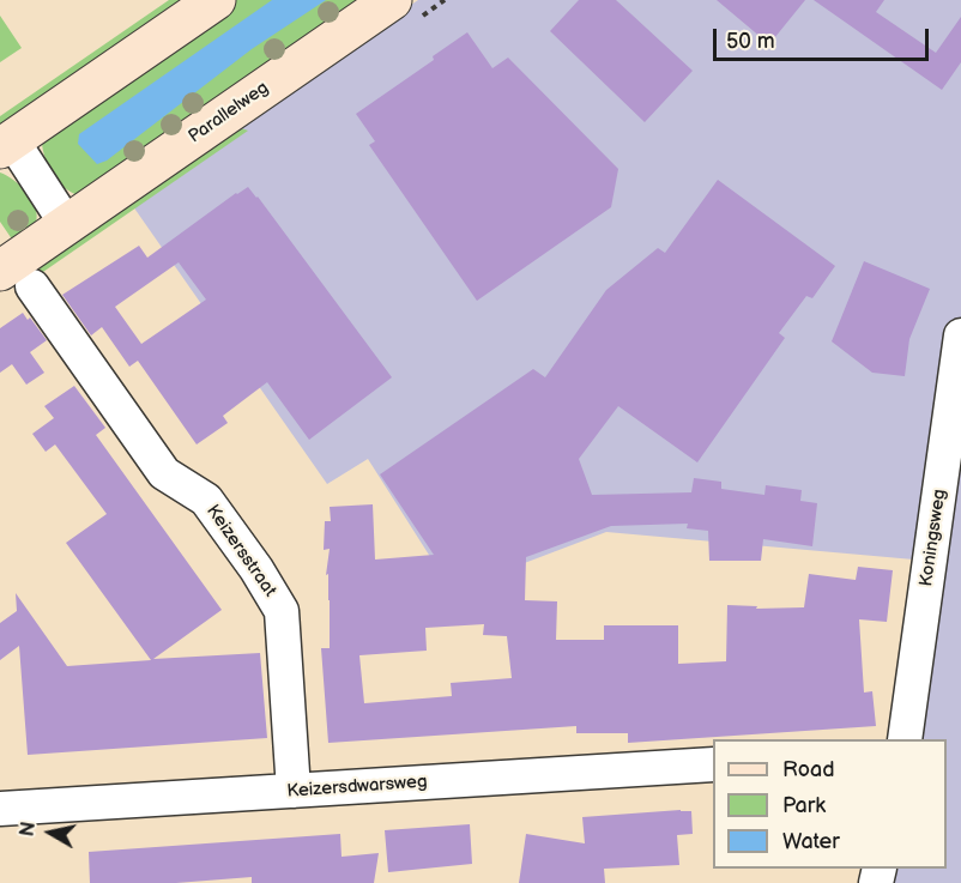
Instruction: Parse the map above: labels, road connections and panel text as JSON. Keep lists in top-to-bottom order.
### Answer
{
  "streets": {
    "street": [
      "Parallelweg",
      "Koningsweg",
      "Keizersstraat",
      "Keizersdwarsweg"
    ]
  },
  "crossings": [
    ["Parallelweg", "Keizersstraat"],
    ["Keizersstraat", "Keizersdwarsweg"]
  ],
  "legend": ["Road", "Park", "Water"],
  "scale_bar": "50 m",
  "north": "left"
}
